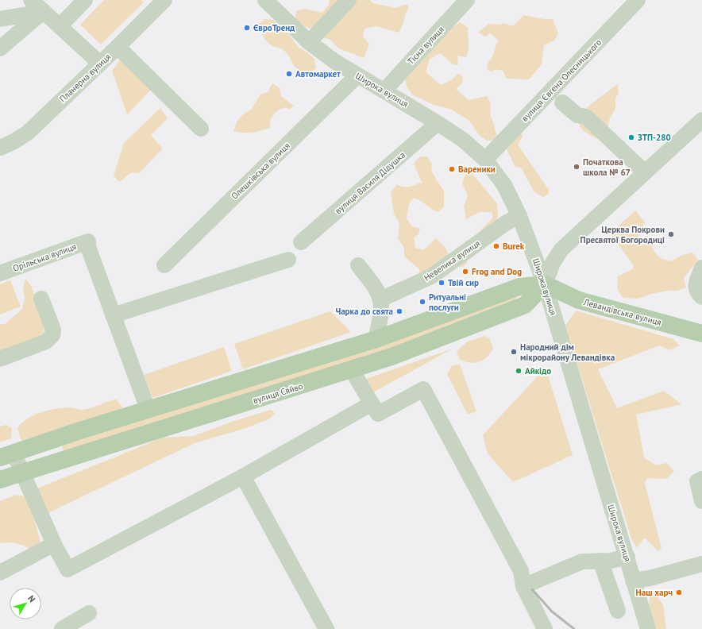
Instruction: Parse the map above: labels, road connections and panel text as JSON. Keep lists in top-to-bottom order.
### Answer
{
  "streets": {
    "main road": ["Левандівська вулиця", "вулиця Сяйво"],
    "street": [
      "Тісна вулиця",
      "Планерна вулиця",
      "вулиця Євгена Олесницького",
      "Широка вулиця",
      "Олешківська вулиця",
      "вулиця Василя Дідушка",
      "Орільська вулиця",
      "Невелика вулиця"
    ]
  },
  "crossings": [
    ["Тісна вулиця", "Широка вулиця"],
    ["вулиця Євгена Олесницького", "Широка вулиця"],
    ["Широка вулиця", "Олешківська вулиця"],
    ["Широка вулиця", "вулиця Василя Дідушка"],
    ["Широка вулиця", "Невелика вулиця"],
    ["Широка вулиця", "Левандівська вулиця"],
    ["Широка вулиця", "вулиця Сяйво"],
    ["Левандівська вулиця", "вулиця Сяйво"]
  ],
  "places": [
    "ЄвроТренд",
    "Автомаркет",
    "ЗТП-280",
    "Початкова школа № 67",
    "Вареники",
    "Церква Покрови Пресвятої Богородиці",
    "Burek",
    "Frog and Dog",
    "Твій сир",
    "Ритуальні послуги",
    "Чарка до свята",
    "Народний дім мікрорайону Левандівка",
    "Айкідо",
    "Наш харч"
  ],
  "north": "top right"
}
